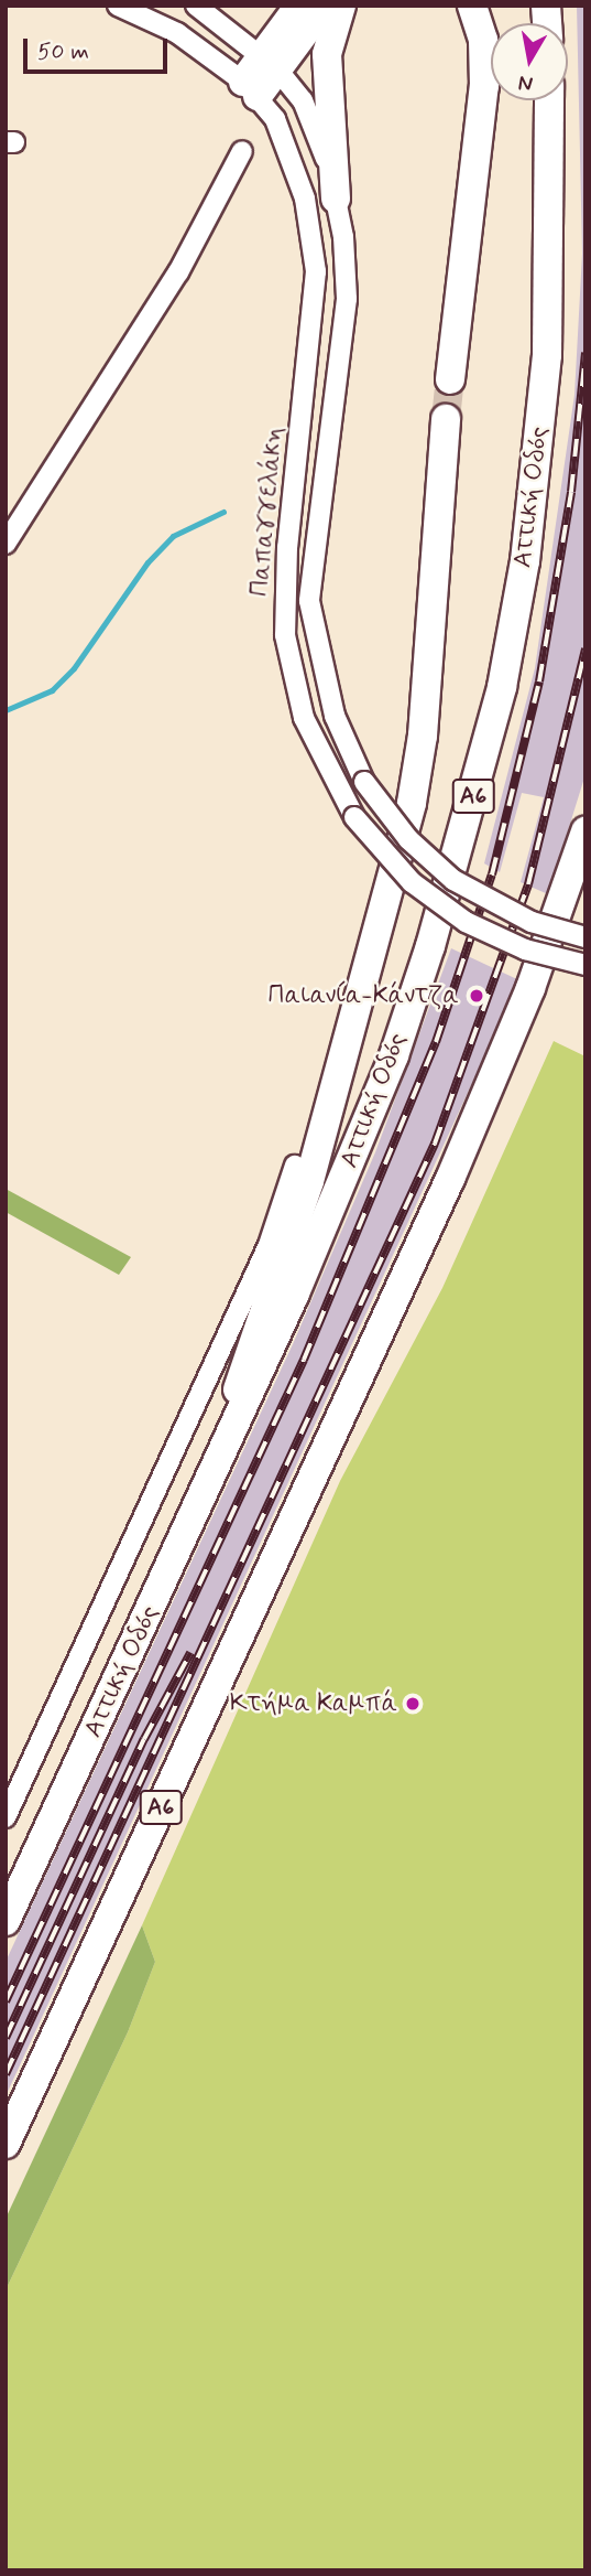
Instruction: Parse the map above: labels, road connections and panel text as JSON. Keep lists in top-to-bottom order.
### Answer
{
  "streets": {
    "highway": ["Αττική Οδός", "Α6"],
    "street": ["Παπαγγελάκη"]
  },
  "places": ["Παιανία-Κάντζα", "Kτήμα Καμπά"],
  "scale_bar": "50 m",
  "north": "bottom"
}
